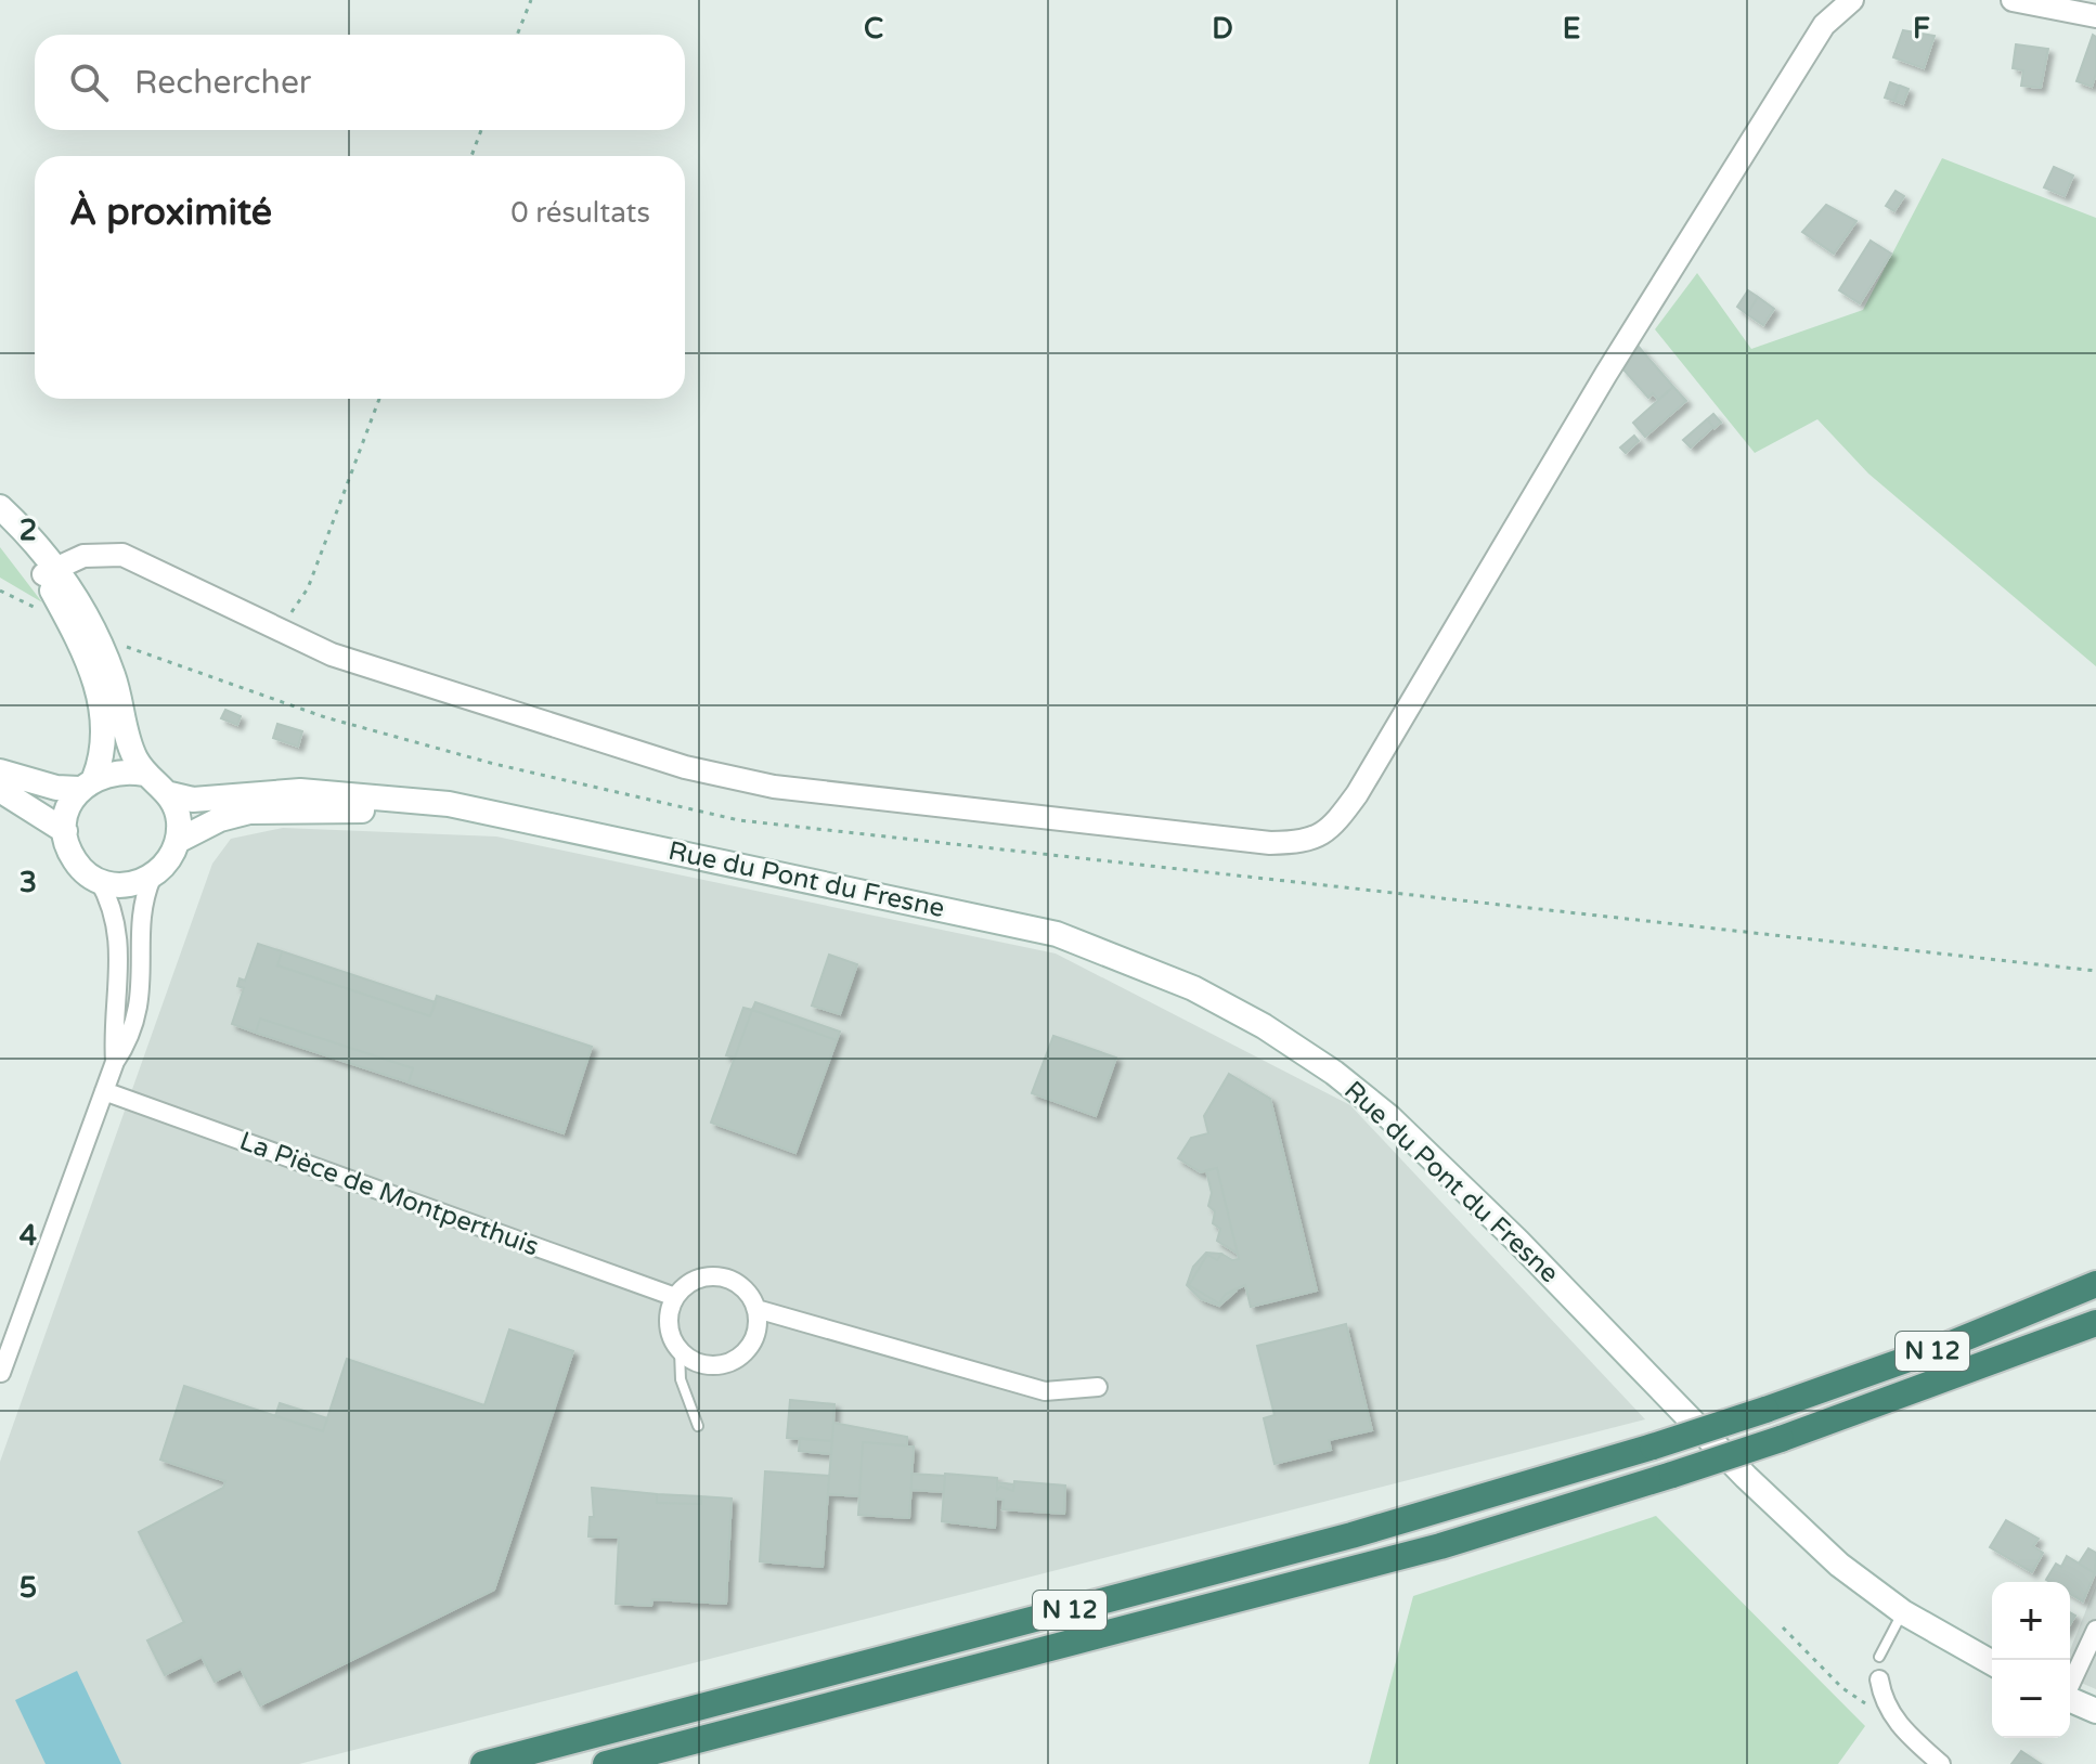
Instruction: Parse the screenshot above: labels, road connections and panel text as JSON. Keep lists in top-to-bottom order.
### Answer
{
  "streets": {
    "highway": ["N 12"],
    "main road": ["Rue du Pont du Fresne"],
    "street": ["La Pièce de Montperthuis"]
  },
  "page": {
    "search": "Rechercher",
    "heading": ["À proximité", "0 résultats"],
    "map_buttons": ["+", "−"]
  },
  "grid": {
    "columns": [
      "C",
      "D",
      "E",
      "F"
    ],
    "rows": [
      "2",
      "3",
      "4",
      "5"
    ]
  }
}
